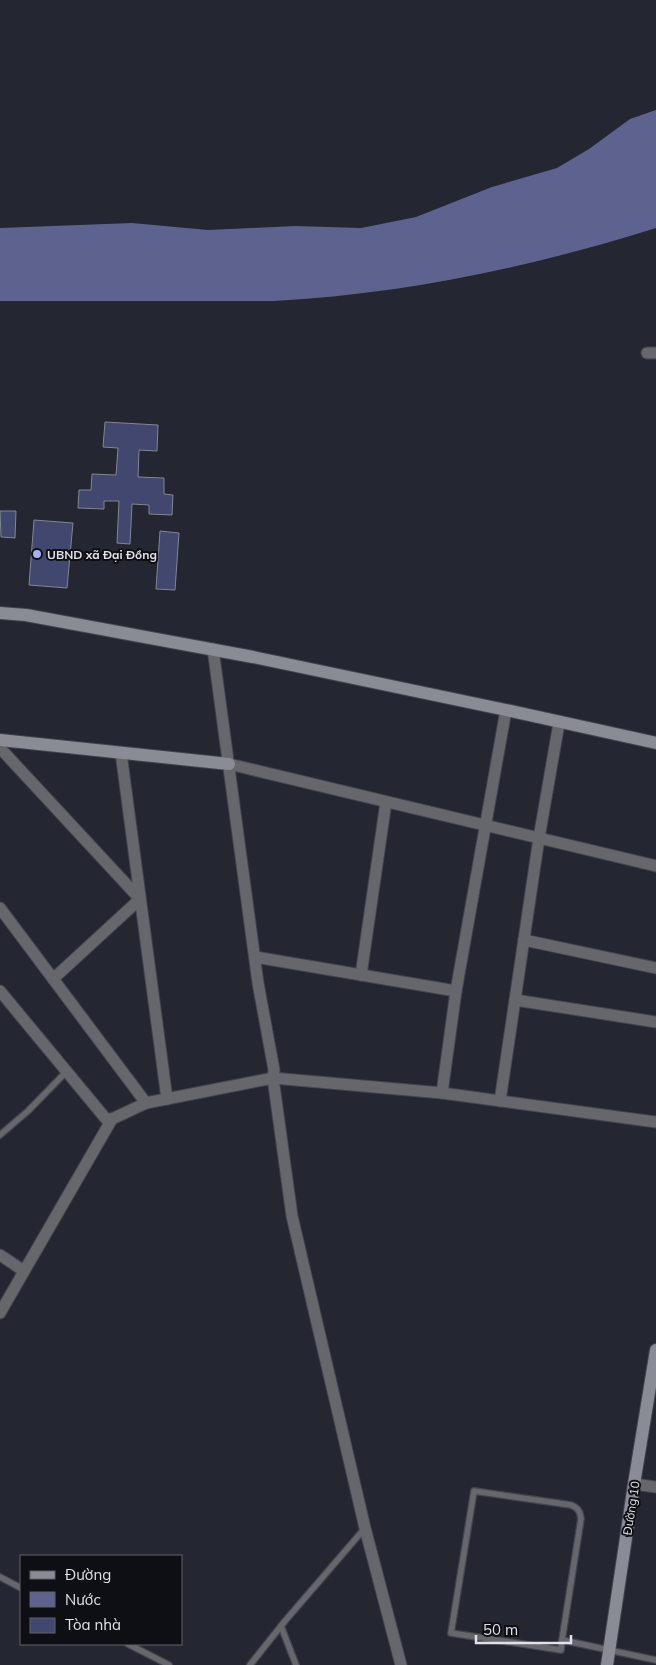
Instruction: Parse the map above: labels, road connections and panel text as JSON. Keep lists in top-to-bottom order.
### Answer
{
  "streets": {
    "main road": ["Đường 10"]
  },
  "places": ["UBND xã Đại Đồng"],
  "legend": ["Đường", "Nước", "Tòa nhà"],
  "scale_bar": "50 m"
}
